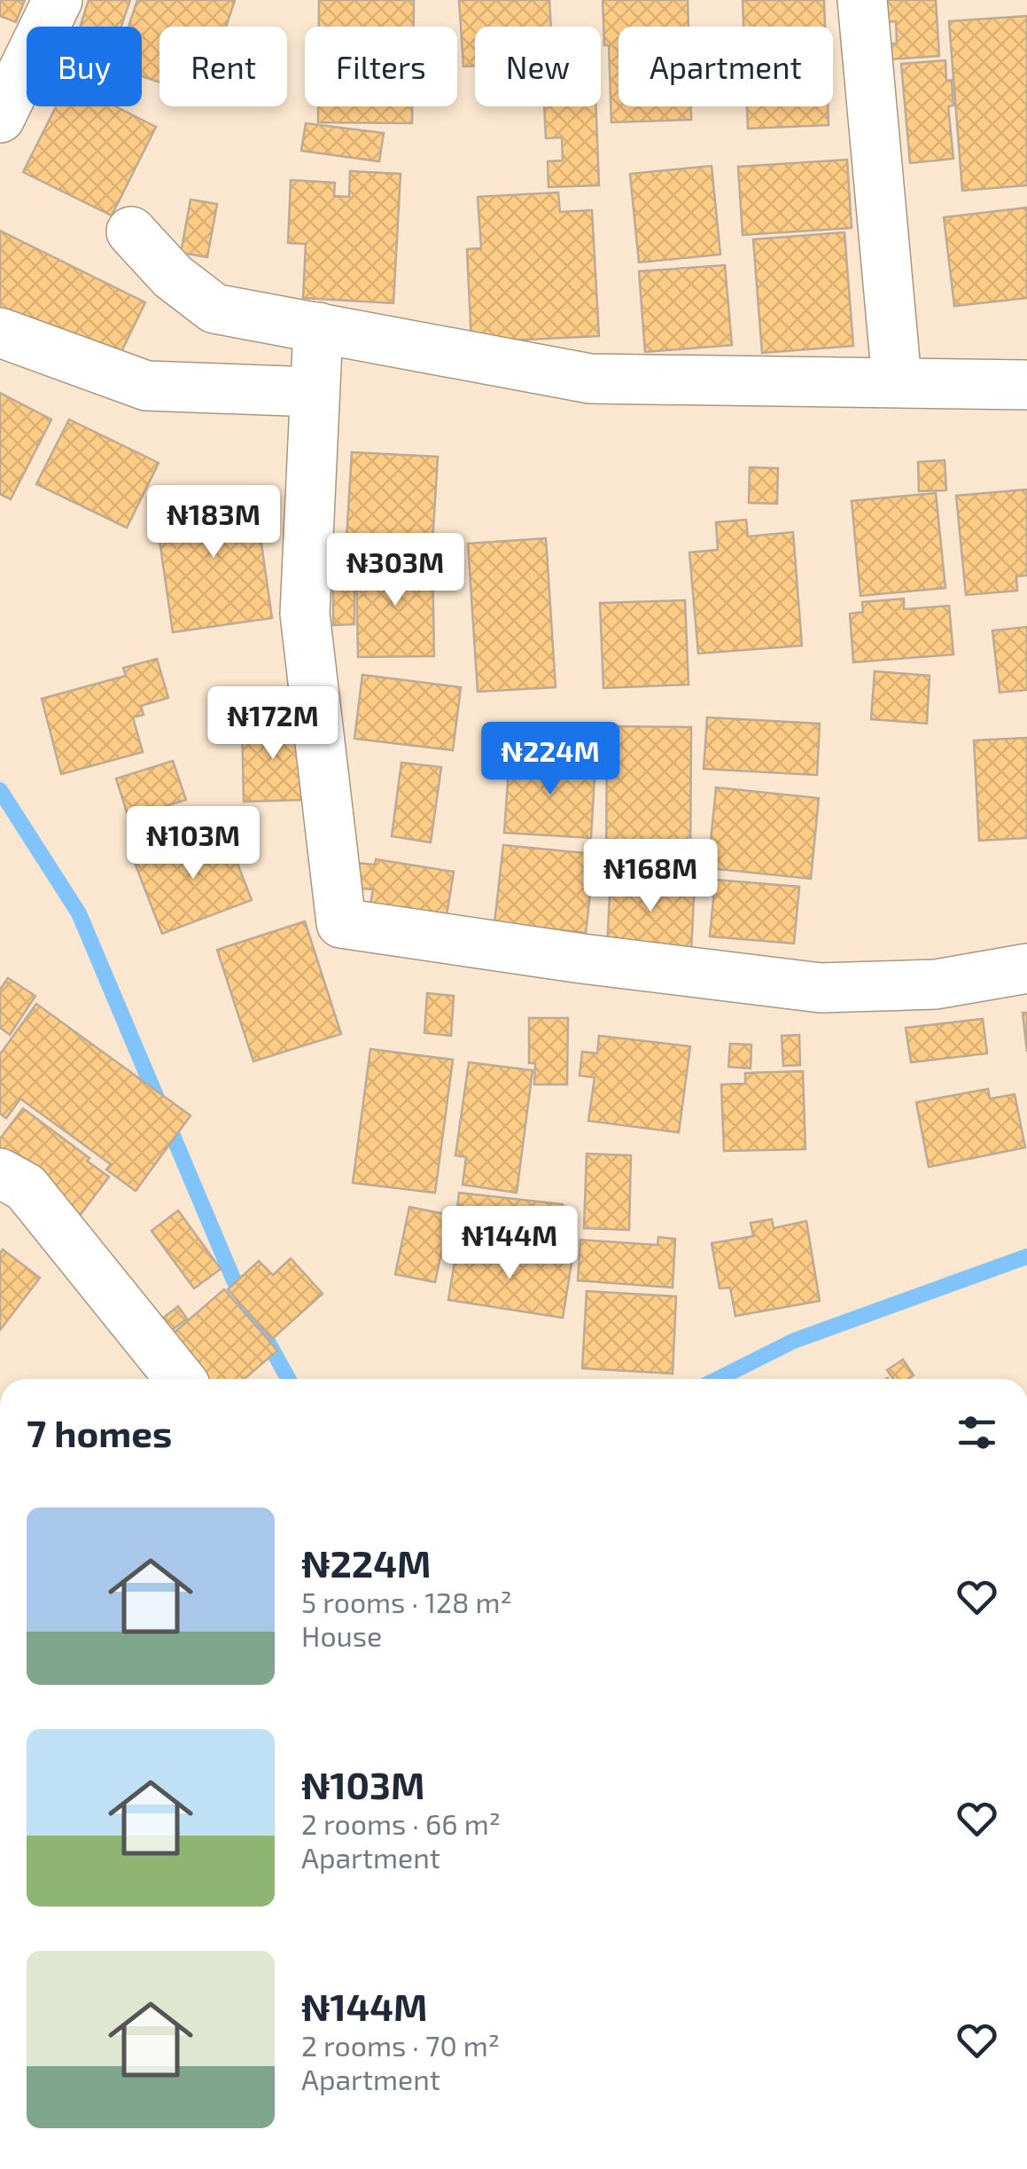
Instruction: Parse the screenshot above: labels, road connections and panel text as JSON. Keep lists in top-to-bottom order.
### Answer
{
  "page": {
    "chip": [
      "Buy",
      "Rent",
      "Filters",
      "New",
      "Apartment"
    ],
    "price": [
      "₦183M",
      "₦303M",
      "₦172M",
      "₦224M",
      "₦103M",
      "₦168M",
      "₦144M"
    ],
    "heading": "7 homes",
    "list": [
      {
        "name": "₦224M",
        "note": "5 rooms · 128 m² · House"
      },
      {
        "name": "₦103M",
        "note": "2 rooms · 66 m² · Apartment"
      },
      {
        "name": "₦144M",
        "note": "2 rooms · 70 m² · Apartment"
      }
    ]
  }
}
